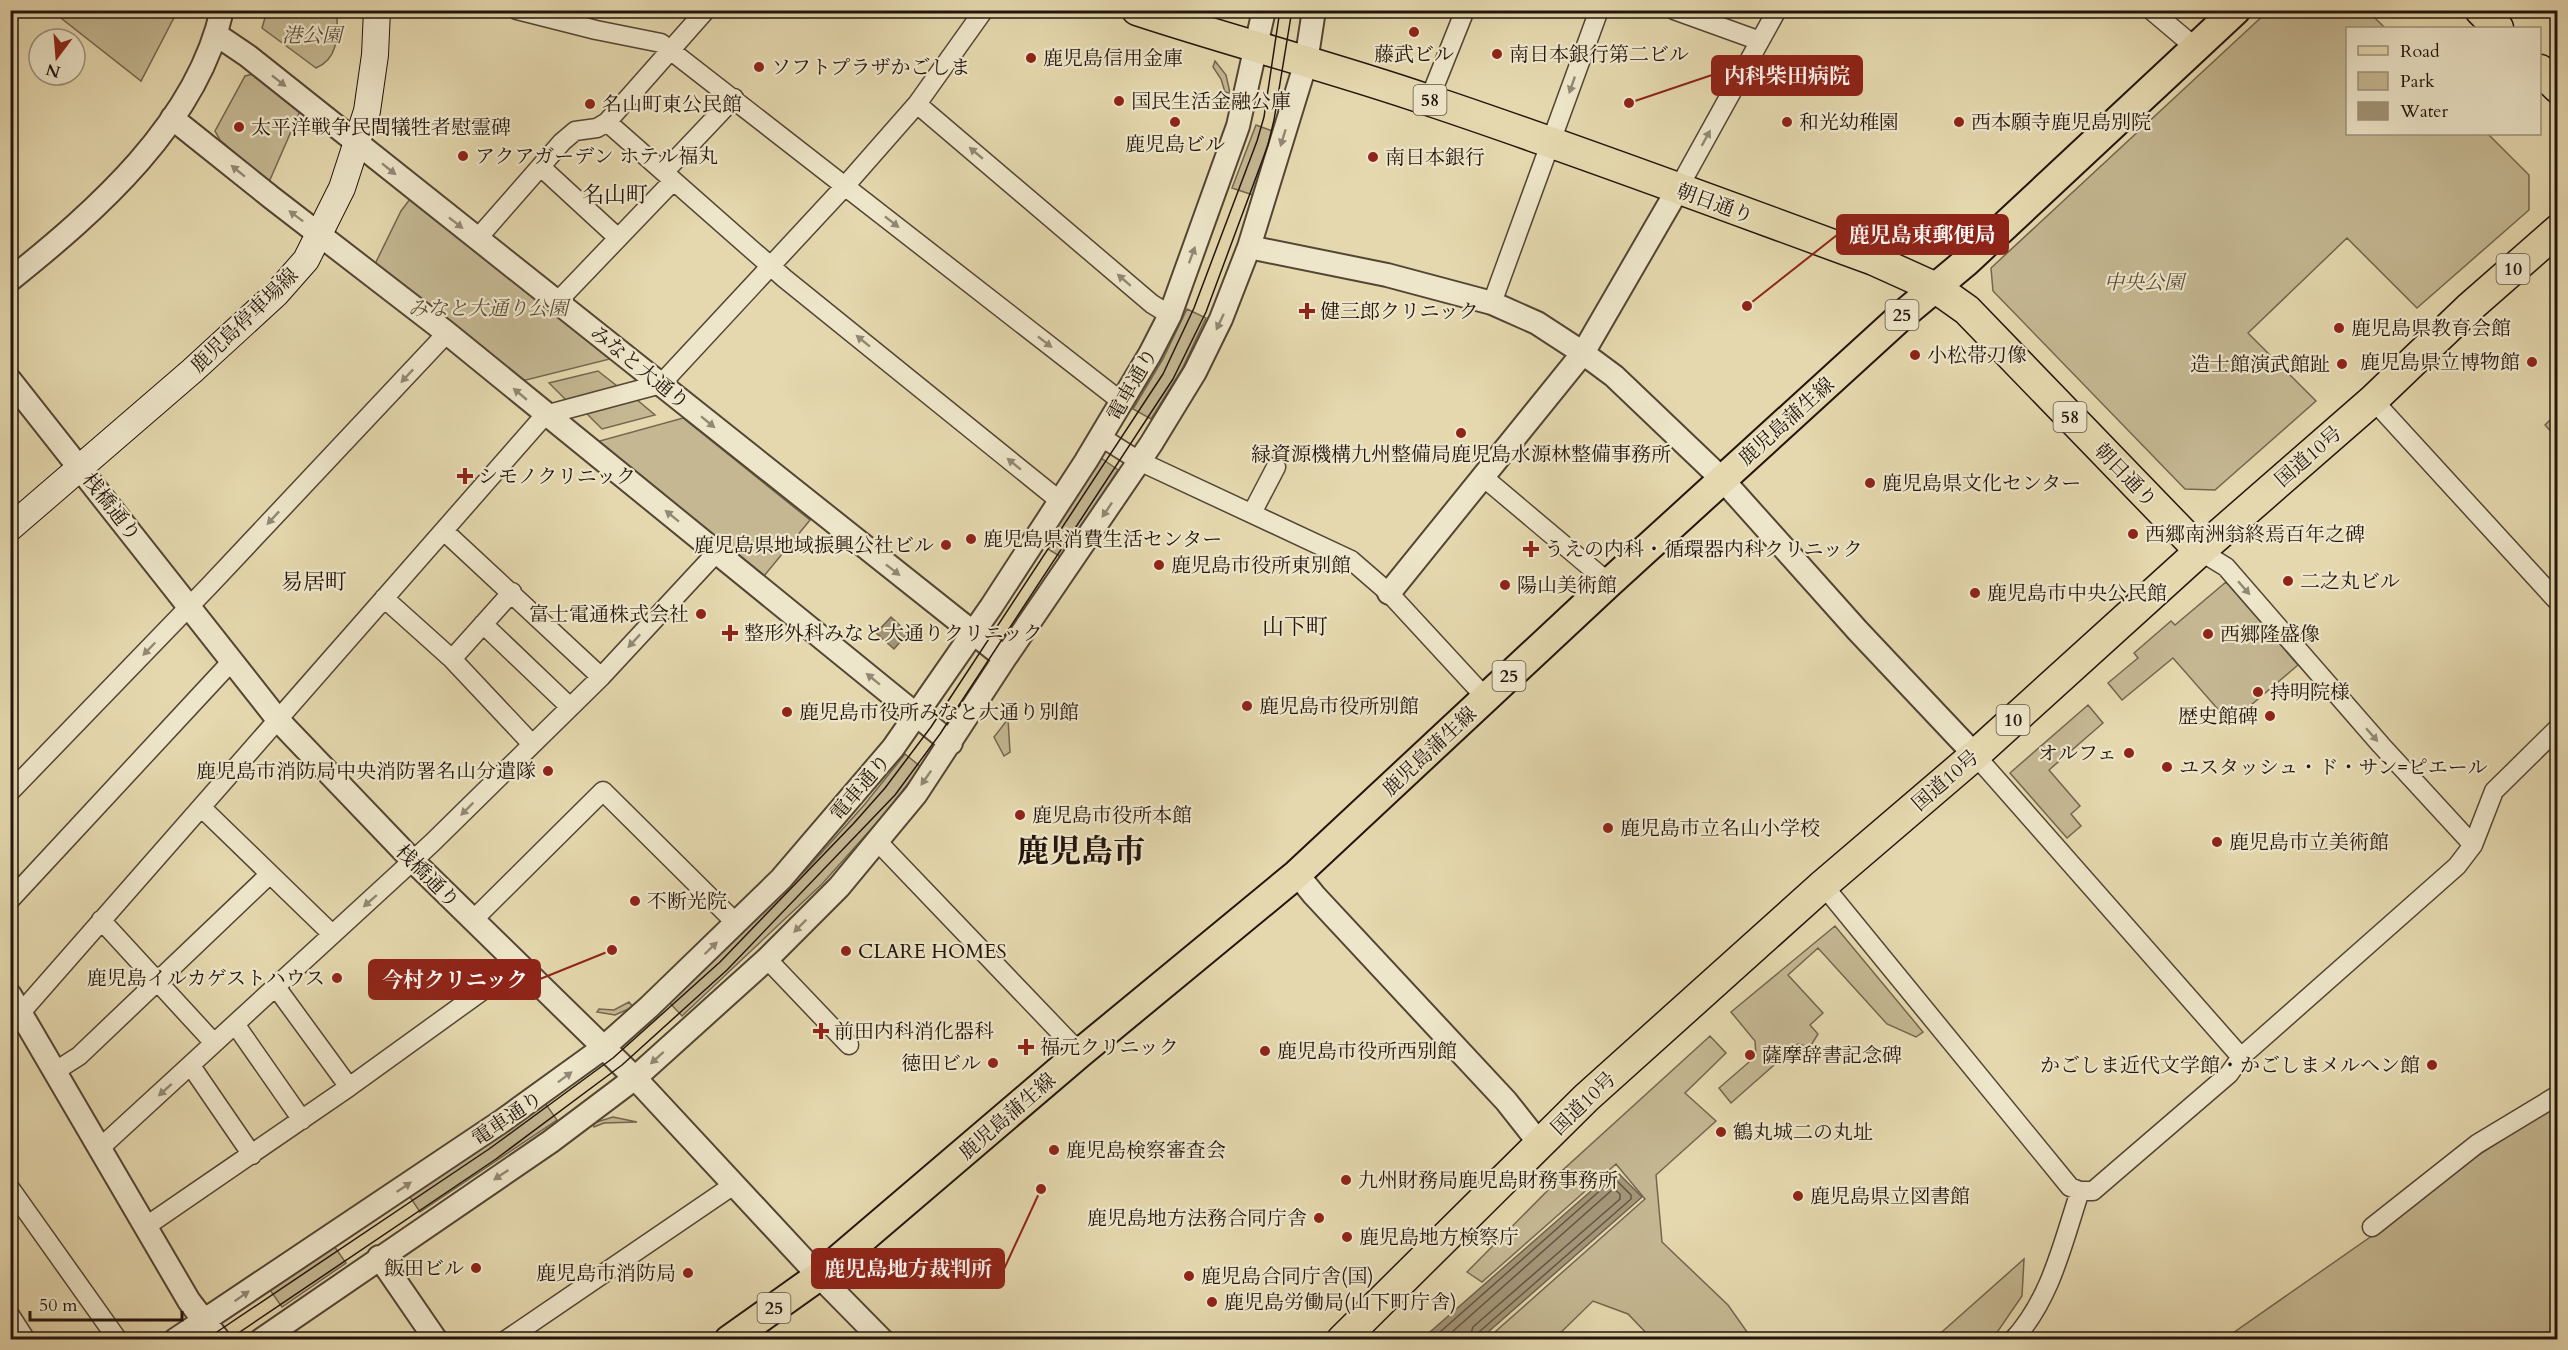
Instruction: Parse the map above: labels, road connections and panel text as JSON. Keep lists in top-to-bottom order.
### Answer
{
  "streets": {
    "highway": [
      "58",
      "朝日通り",
      "10",
      "国道10号"
    ],
    "main road": ["25", "鹿児島停車場線", "鹿児島蒲生線"],
    "street": ["みなと大通り", "電車通り", "桟橋通り"]
  },
  "crossings": [
    ["朝日通り", "電車通り"],
    ["朝日通り", "鹿児島蒲生線"],
    ["朝日通り", "国道10号"],
    ["鹿児島停車場線", "みなと大通り"],
    ["鹿児島停車場線", "桟橋通り"],
    ["みなと大通り", "電車通り"],
    ["電車通り", "桟橋通り"],
    ["鹿児島蒲生線", "桟橋通り"]
  ],
  "districts": [
    "名山町",
    "易居町",
    "山下町",
    "鹿児島市"
  ],
  "parks": ["港公園", "中央公園", "みなと大通り公園"],
  "places": {
    "other": [
      "藤武ビル",
      "南日本銀行第二ビル",
      "鹿児島信用金庫",
      "ソフトプラザかごしま",
      "国民生活金融公庫",
      "内科柴田病院",
      "名山町東公民館",
      "鹿児島ビル",
      "和光幼稚園",
      "西本願寺鹿児島別院",
      "太平洋戦争民間犠牲者慰霊碑",
      "アクアガーデン ホテル福丸",
      "南日本銀行",
      "鹿児島東郵便局",
      "鹿児島県教育会館",
      "小松帯刀像",
      "鹿児島県立博物館",
      "造士館演武館趾",
      "緑資源機構九州整備局鹿児島水源林整備事務所",
      "鹿児島県文化センター",
      "西郷南洲翁終焉百年之碑",
      "鹿児島県消費生活センター",
      "鹿児島県地域振興公社ビル",
      "鹿児島市役所東別館",
      "二之丸ビル",
      "陽山美術館",
      "鹿児島市中央公民館",
      "富士電通株式会社",
      "西郷隆盛像",
      "持明院様",
      "鹿児島市役所別館",
      "鹿児島市役所みなと大通り別館",
      "歴史館碑",
      "オルフェ",
      "ユスタッシュ・ド・サン=ピエール",
      "鹿児島市消防局中央消防署名山分遣隊",
      "鹿児島市役所本館",
      "鹿児島市立名山小学校",
      "鹿児島市立美術館",
      "不断光院",
      "今村クリニック",
      "CLARE HOMES",
      "鹿児島イルカゲストハウス",
      "鹿児島市役所西別館",
      "薩摩辞書記念碑",
      "徳田ビル",
      "かごしま近代文学館・かごしまメルヘン館",
      "鶴丸城二の丸址",
      "鹿児島検察審査会",
      "九州財務局鹿児島財務事務所",
      "鹿児島地方裁判所",
      "鹿児島県立図書館",
      "鹿児島地方法務合同庁舎",
      "鹿児島地方検察庁",
      "飯田ビル",
      "鹿児島市消防局",
      "鹿児島合同庁舎(国)",
      "鹿児島労働局(山下町庁舎)"
    ],
    "health": [
      "健三郎クリニック",
      "シモノクリニック",
      "うえの内科・循環器内科クリニック",
      "整形外科みなと大通りクリニック",
      "前田内科消化器科",
      "福元クリニック"
    ]
  },
  "legend": ["Road", "Park", "Water"],
  "scale_bar": "50 m",
  "north": "bottom"
}
